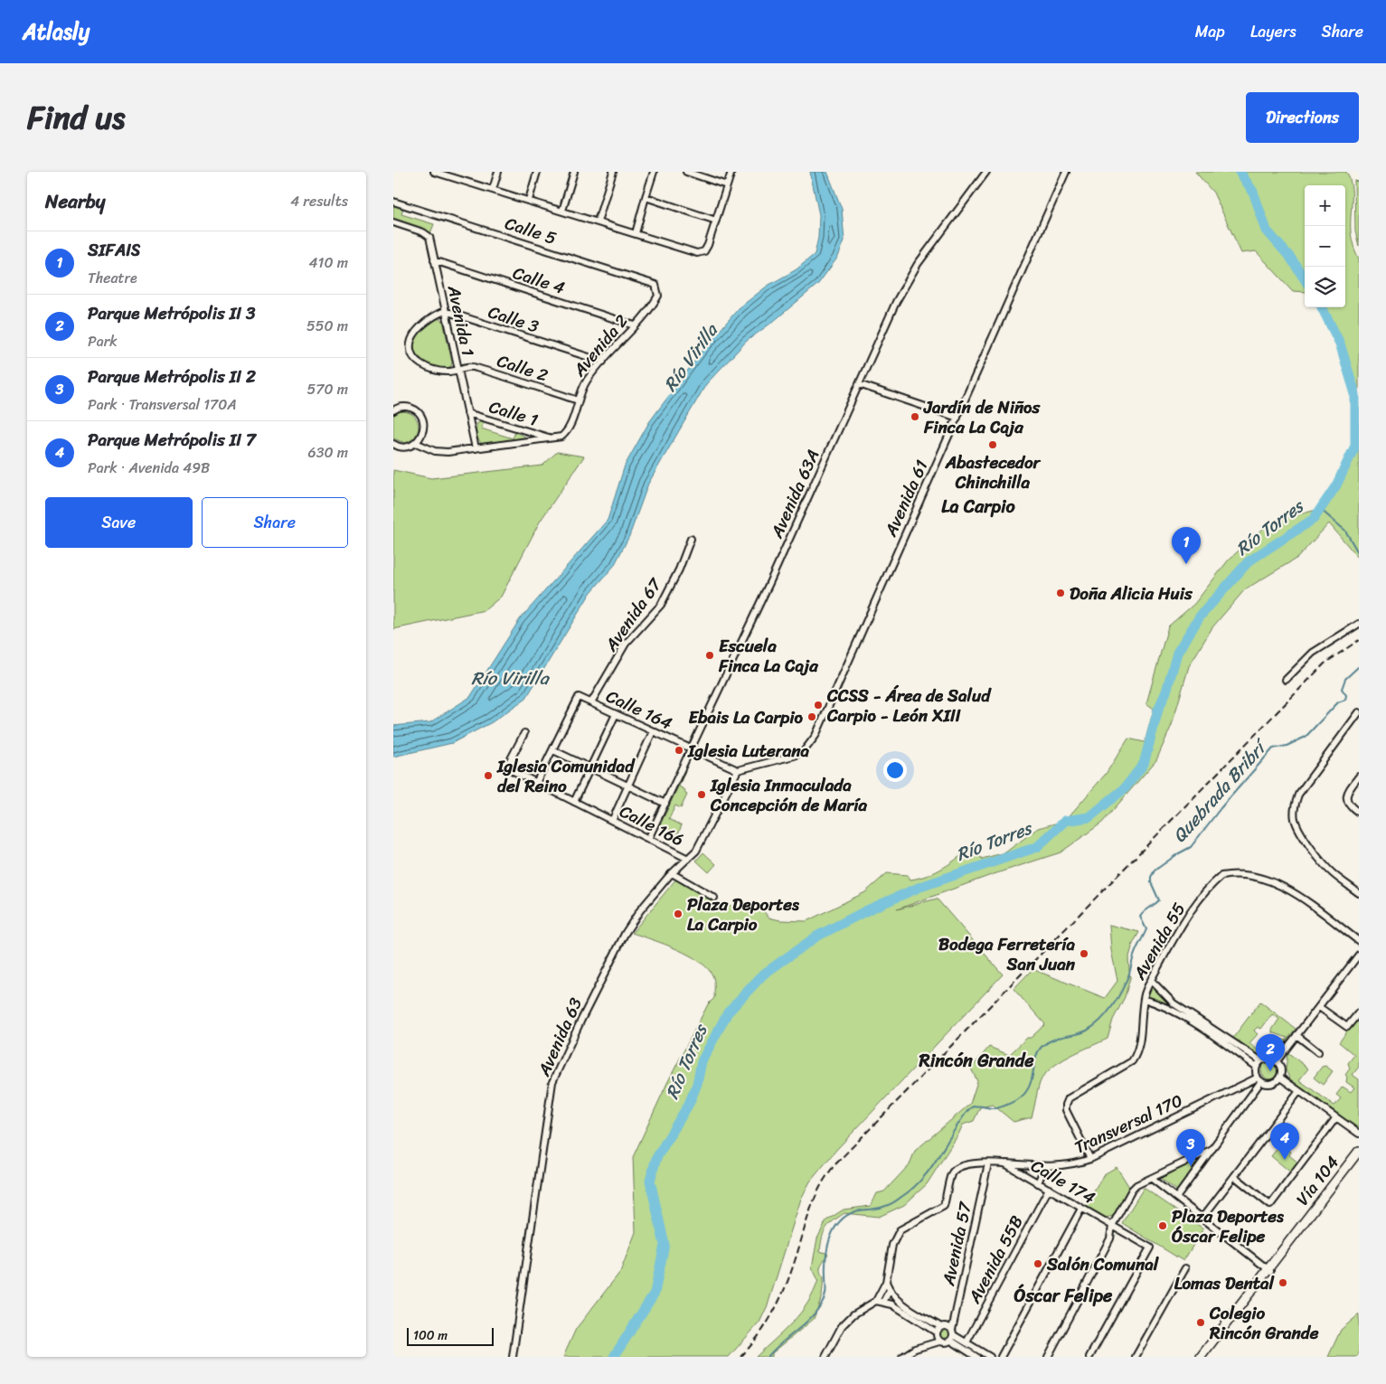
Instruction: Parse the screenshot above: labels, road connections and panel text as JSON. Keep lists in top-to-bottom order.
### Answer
{
  "streets": {
    "main road": ["Vía 104"],
    "street": [
      "Calle 5",
      "Calle 4",
      "Calle 3",
      "Avenida 1",
      "Avenida 2",
      "Calle 2",
      "Calle 1",
      "Avenida 63A",
      "Avenida 61",
      "Avenida 67",
      "Calle 164",
      "Calle 166",
      "Avenida 55",
      "Avenida 63",
      "Transversal 170",
      "Calle 174",
      "Avenida 57",
      "Avenida 55B"
    ]
  },
  "crossings": [
    ["Calle 5", "Avenida 2"],
    ["Calle 4", "Avenida 1"],
    ["Calle 4", "Avenida 2"],
    ["Calle 3", "Avenida 1"],
    ["Calle 3", "Avenida 2"],
    ["Calle 3", "Calle 2"],
    ["Avenida 1", "Calle 2"],
    ["Avenida 1", "Calle 1"],
    ["Avenida 2", "Calle 2"],
    ["Avenida 2", "Calle 1"],
    ["Avenida 63A", "Calle 164"],
    ["Avenida 63A", "Calle 166"],
    ["Avenida 61", "Calle 164"],
    ["Avenida 61", "Avenida 63"],
    ["Avenida 67", "Calle 164"],
    ["Calle 164", "Avenida 63"],
    ["Calle 166", "Avenida 63"],
    ["Avenida 55", "Transversal 170"],
    ["Transversal 170", "Calle 174"],
    ["Calle 174", "Avenida 57"],
    ["Calle 174", "Avenida 55B"]
  ],
  "districts": ["La Carpio", "Rincón Grande", "Óscar Felipe"],
  "water": ["Río Virilla", "Río Torres", "Quebrada Bribrí"],
  "places": [
    "Jardín de Niños Finca La Caja",
    "Abastecedor Chinchilla",
    "Doña Alicia Huis",
    "Escuela Finca La Caja",
    "CCSS - Área de Salud Carpio - León XIII",
    "Ebais La Carpio",
    "Iglesia Luterana",
    "Iglesia Comunidad del Reino",
    "Iglesia Inmaculada Concepción de María",
    "Plaza Deportes La Carpio",
    "Bodega Ferretería San Juan",
    "Plaza Deportes Óscar Felipe",
    "Salón Comunal",
    "Lomas Dental",
    "Colegio Rincón Grande"
  ],
  "scale_bar": "100 m",
  "page": {
    "header": "Atlasly",
    "nav": ["Map", "Layers", "Share"],
    "title": "Find us",
    "buttons": [
      "Directions",
      ["Save", "Share"]
    ],
    "heading": ["Nearby", "4 results"],
    "map_buttons": ["+", "−"],
    "list": [
      {
        "mark": "1",
        "name": "SIFAIS",
        "note": "Theatre",
        "value": "410 m"
      },
      {
        "mark": "2",
        "name": "Parque Metrópolis II 3",
        "note": "Park",
        "value": "550 m"
      },
      {
        "mark": "3",
        "name": "Parque Metrópolis II 2",
        "note": "Park · Transversal 170A",
        "value": "570 m"
      },
      {
        "mark": "4",
        "name": "Parque Metrópolis II 7",
        "note": "Park · Avenida 49B",
        "value": "630 m"
      }
    ],
    "pins": [
      "1",
      "2",
      "4",
      "3"
    ],
    "scale": "100 m"
  }
}
